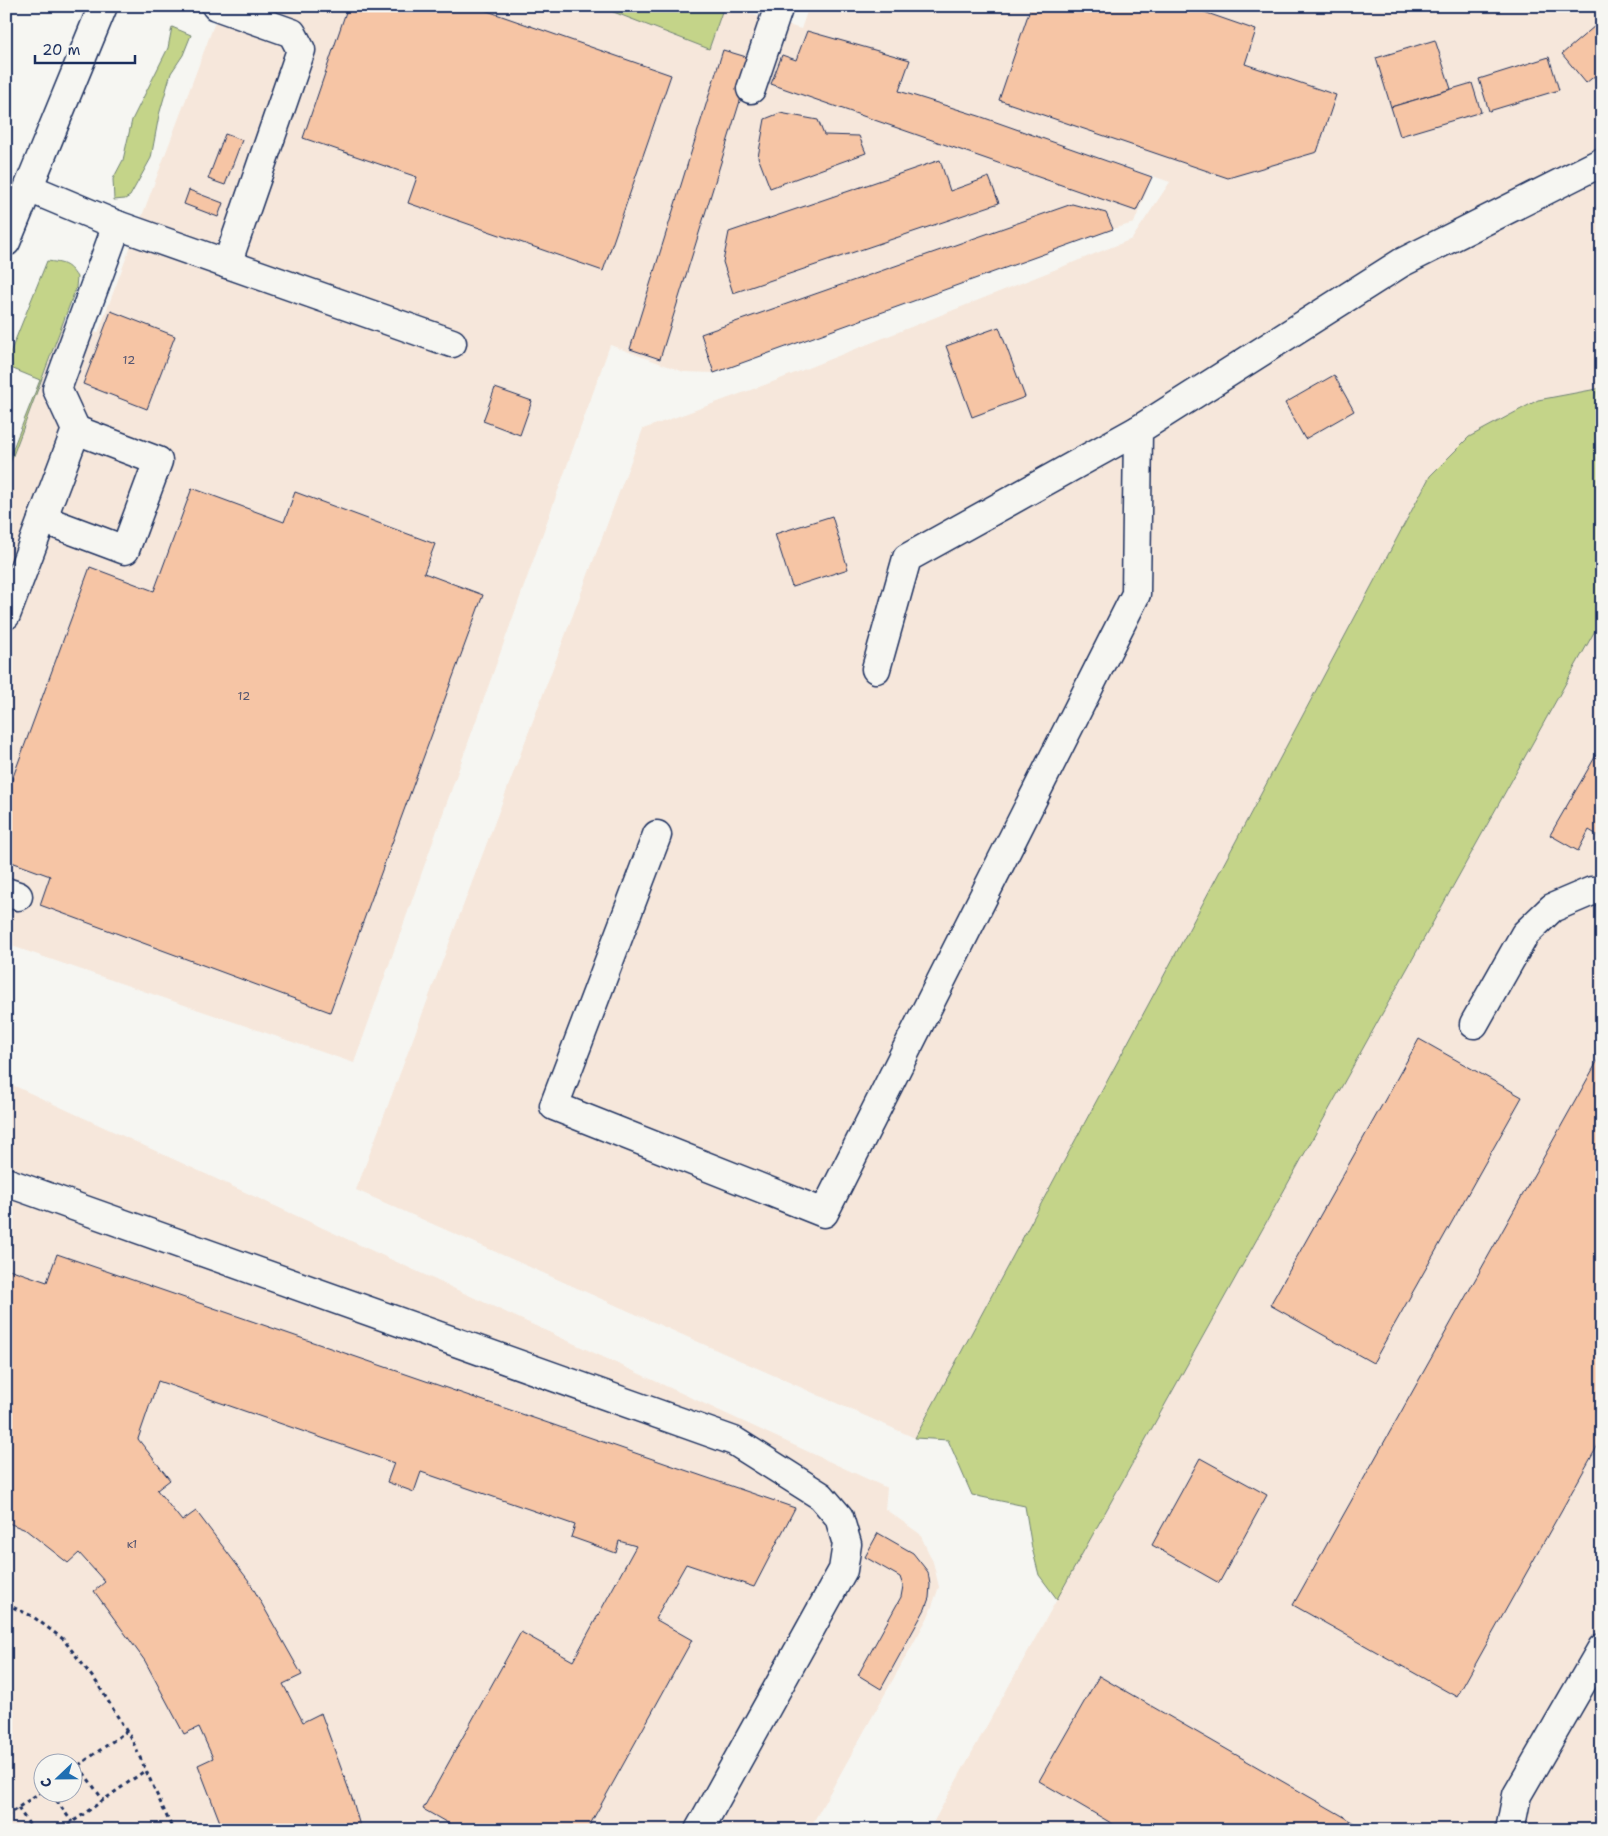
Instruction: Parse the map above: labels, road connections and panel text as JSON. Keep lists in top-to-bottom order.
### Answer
{
  "house_numbers": ["12", "12", "к1"],
  "scale_bar": "20 m",
  "north": "left"
}
